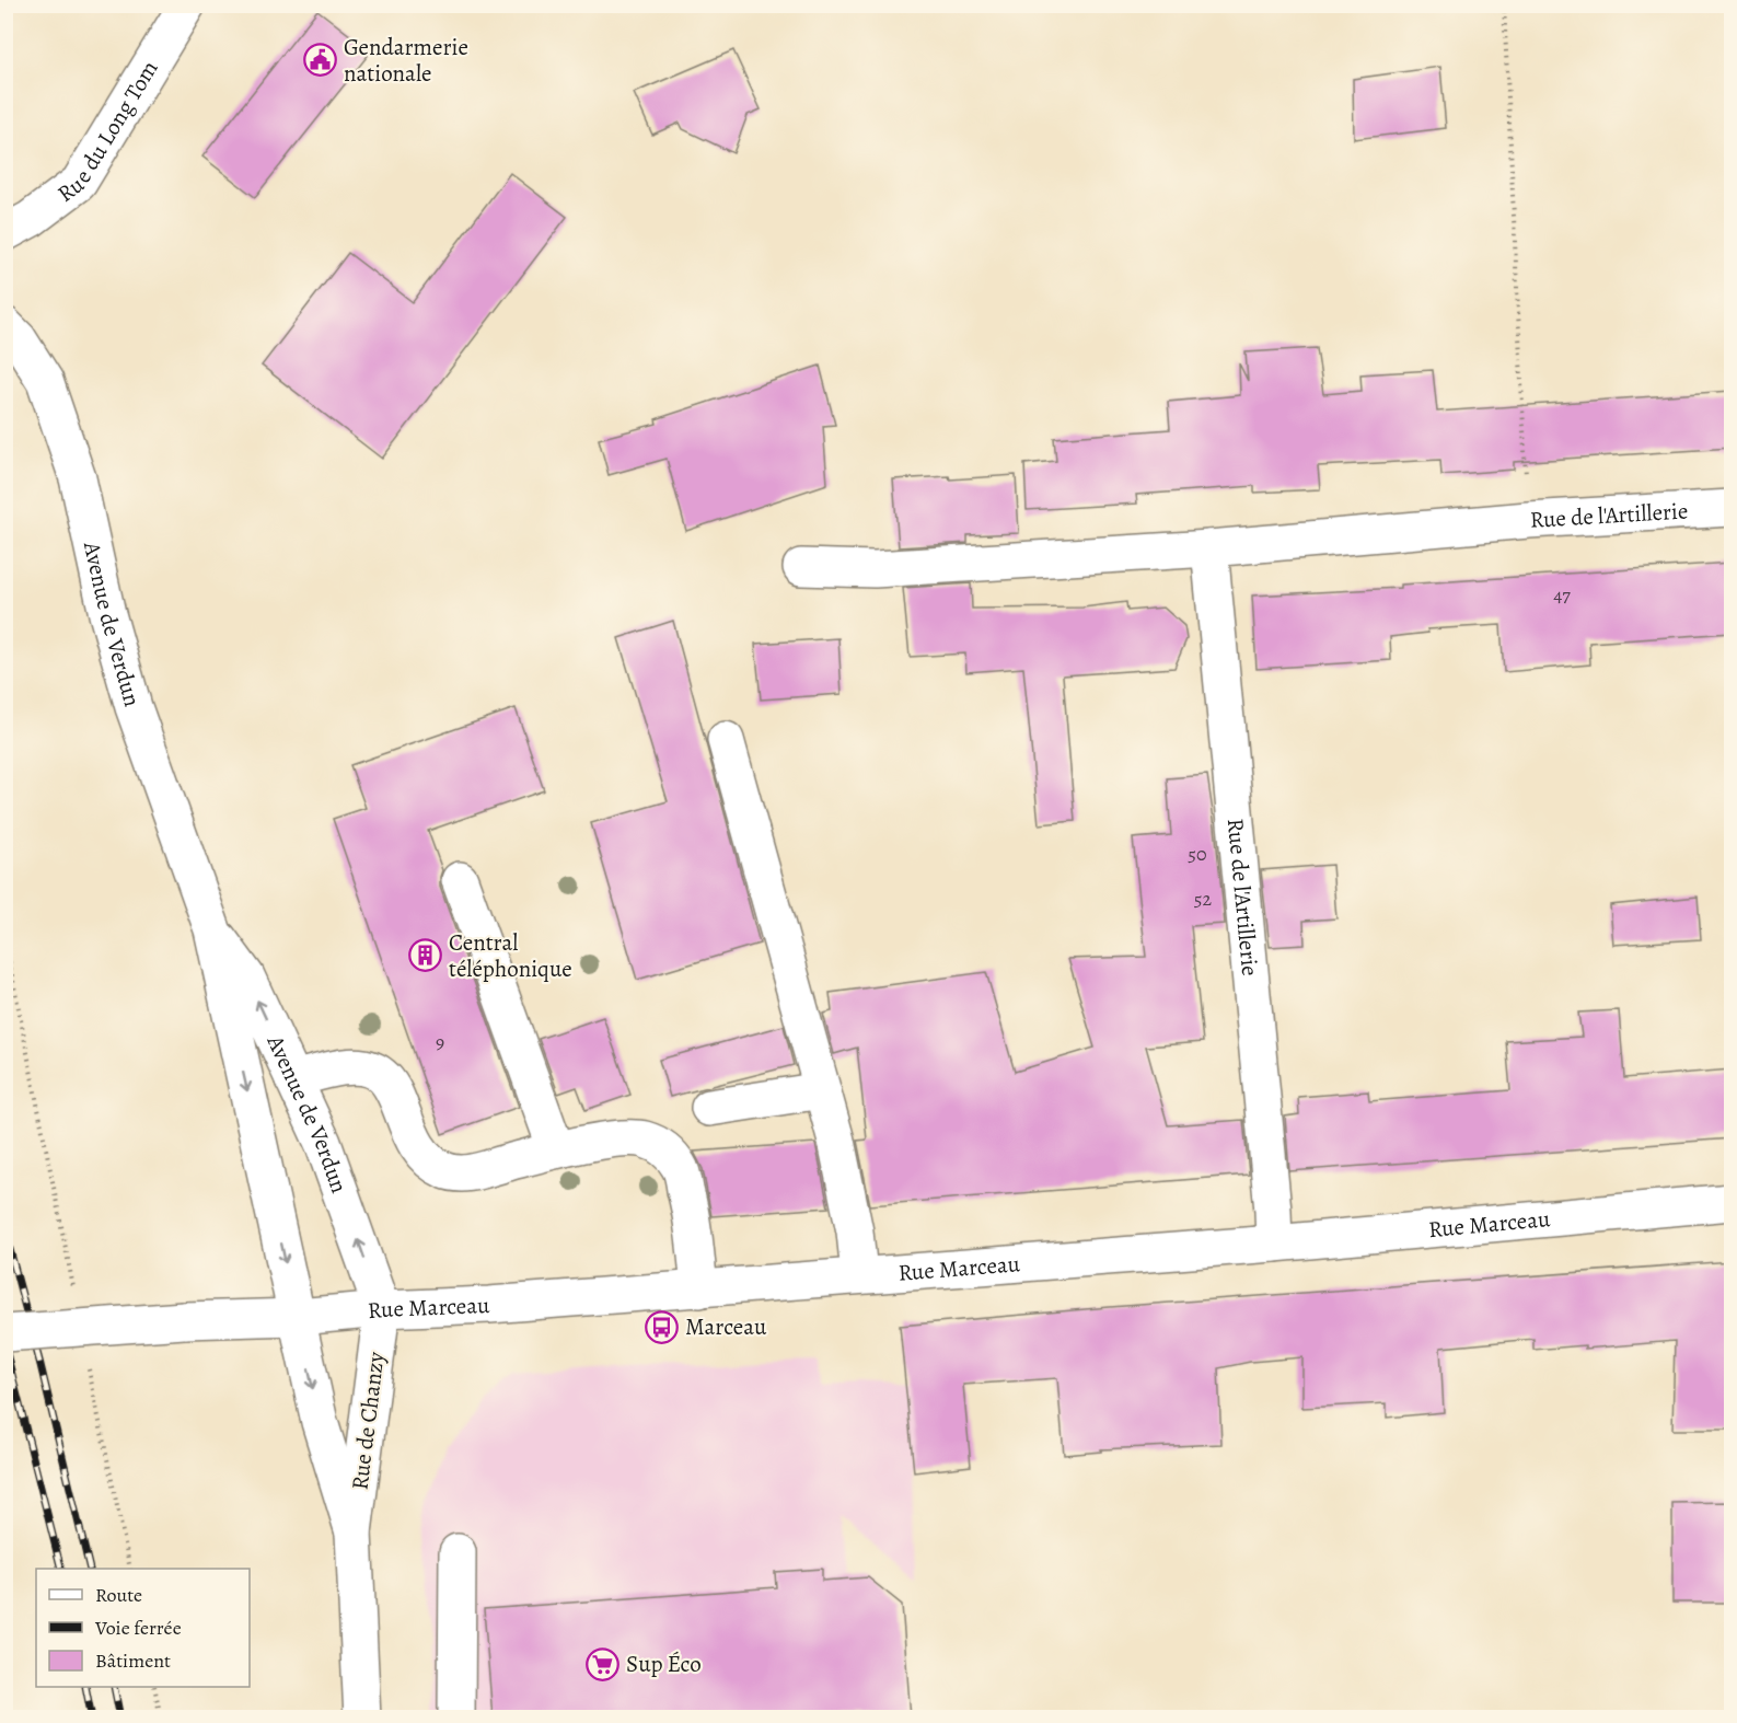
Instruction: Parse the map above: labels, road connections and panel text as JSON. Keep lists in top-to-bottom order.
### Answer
{
  "streets": {
    "main road": [
      "Rue du Long Tom",
      "Rue de l'Artillerie",
      "Avenue de Verdun",
      "Rue Marceau",
      "Rue de Chanzy"
    ]
  },
  "crossings": [
    ["Rue de l'Artillerie", "Rue Marceau"],
    ["Avenue de Verdun", "Rue Marceau"],
    ["Avenue de Verdun", "Rue de Chanzy"],
    ["Rue Marceau", "Rue de Chanzy"]
  ],
  "places": {
    "public building": ["Gendarmerie nationale"],
    "building": ["Central téléphonique"],
    "bus stop": ["Marceau"],
    "supermarket": ["Sup Éco"]
  },
  "house_numbers": [
    "47",
    "50",
    "52",
    "9"
  ],
  "legend": ["Route", "Voie ferrée", "Bâtiment"]
}
